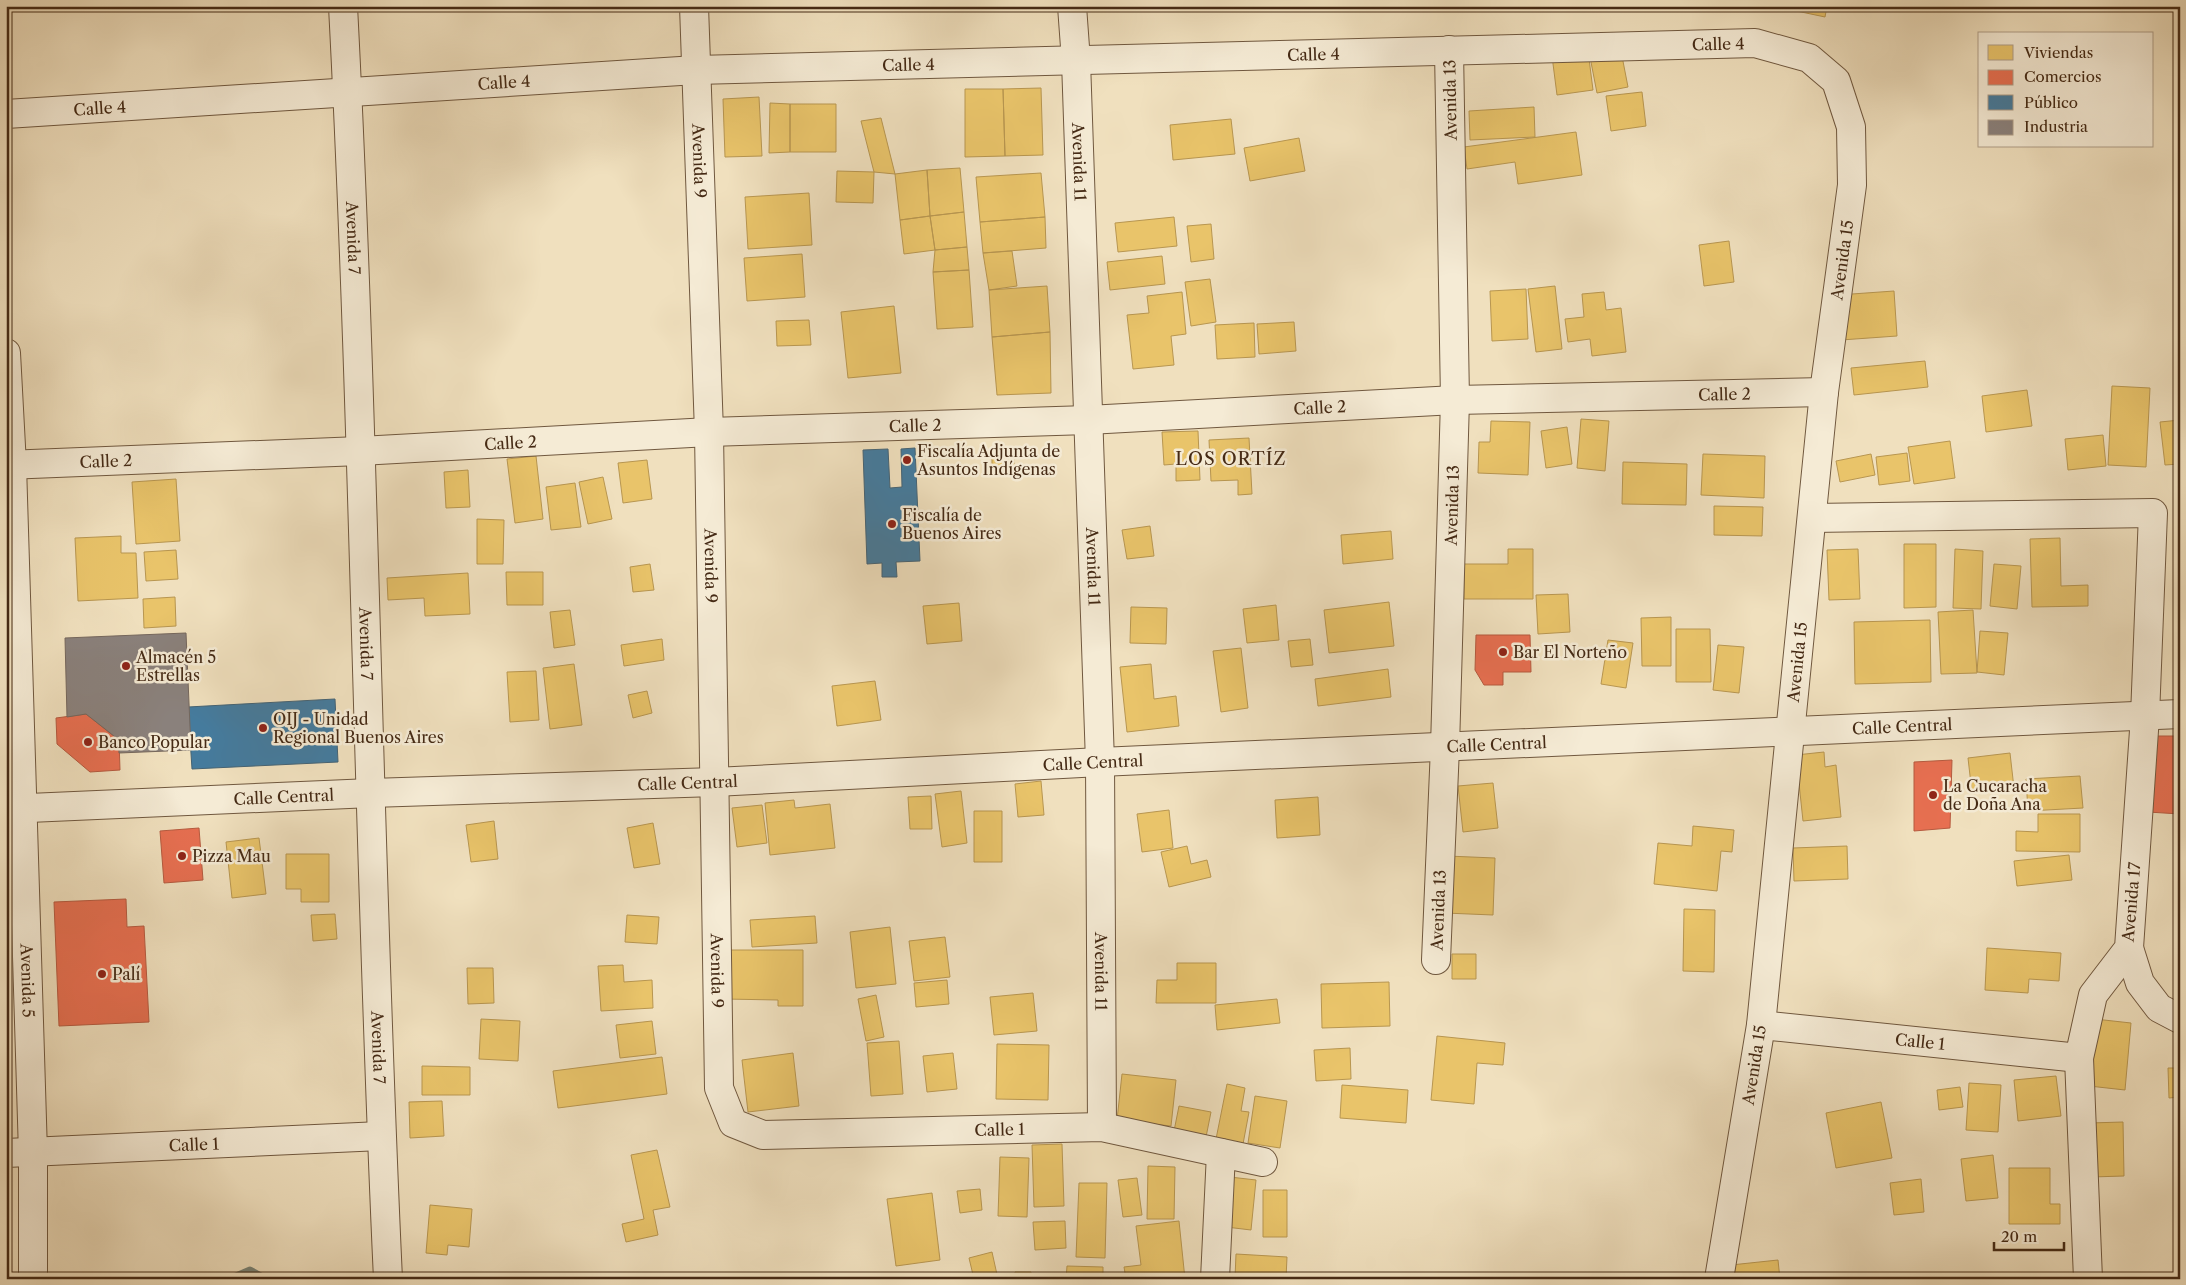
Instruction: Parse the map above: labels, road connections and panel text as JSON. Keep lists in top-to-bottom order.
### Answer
{
  "streets": {
    "street": [
      "Calle 4",
      "Avenida 13",
      "Avenida 9",
      "Avenida 11",
      "Avenida 7",
      "Avenida 15",
      "Calle 2",
      "Calle Central",
      "Avenida 17",
      "Avenida 5",
      "Calle 1"
    ]
  },
  "crossings": [
    ["Calle 4", "Avenida 13"],
    ["Calle 4", "Avenida 9"],
    ["Calle 4", "Avenida 11"],
    ["Calle 4", "Avenida 7"],
    ["Calle 4", "Avenida 15"],
    ["Avenida 13", "Calle 2"],
    ["Avenida 13", "Calle Central"],
    ["Avenida 9", "Calle 2"],
    ["Avenida 9", "Calle Central"],
    ["Avenida 9", "Calle 1"],
    ["Avenida 11", "Calle 2"],
    ["Avenida 11", "Calle Central"],
    ["Avenida 11", "Calle 1"],
    ["Avenida 7", "Calle 2"],
    ["Avenida 7", "Calle Central"],
    ["Avenida 7", "Calle 1"],
    ["Avenida 15", "Calle 2"],
    ["Avenida 15", "Calle Central"],
    ["Avenida 15", "Avenida 17"],
    ["Avenida 15", "Calle 1"],
    ["Calle 2", "Avenida 5"],
    ["Calle Central", "Avenida 17"],
    ["Calle Central", "Avenida 5"],
    ["Avenida 17", "Calle 1"],
    ["Avenida 5", "Calle 1"]
  ],
  "districts": ["LOS ORTÍZ"],
  "places": [
    "Fiscalía Adjunta de Asuntos Indígenas",
    "Fiscalía de Buenos Aires",
    "Bar El Norteño",
    "Almacén 5 Estrellas",
    "OIJ - Unidad Regional Buenos Aires",
    "Banco Popular",
    "La Cucaracha de Doña Ana",
    "Pizza Mau",
    "Palí"
  ],
  "legend": [
    "Viviendas",
    "Comercios",
    "Público",
    "Industria"
  ],
  "scale_bar": "20 m"
}
